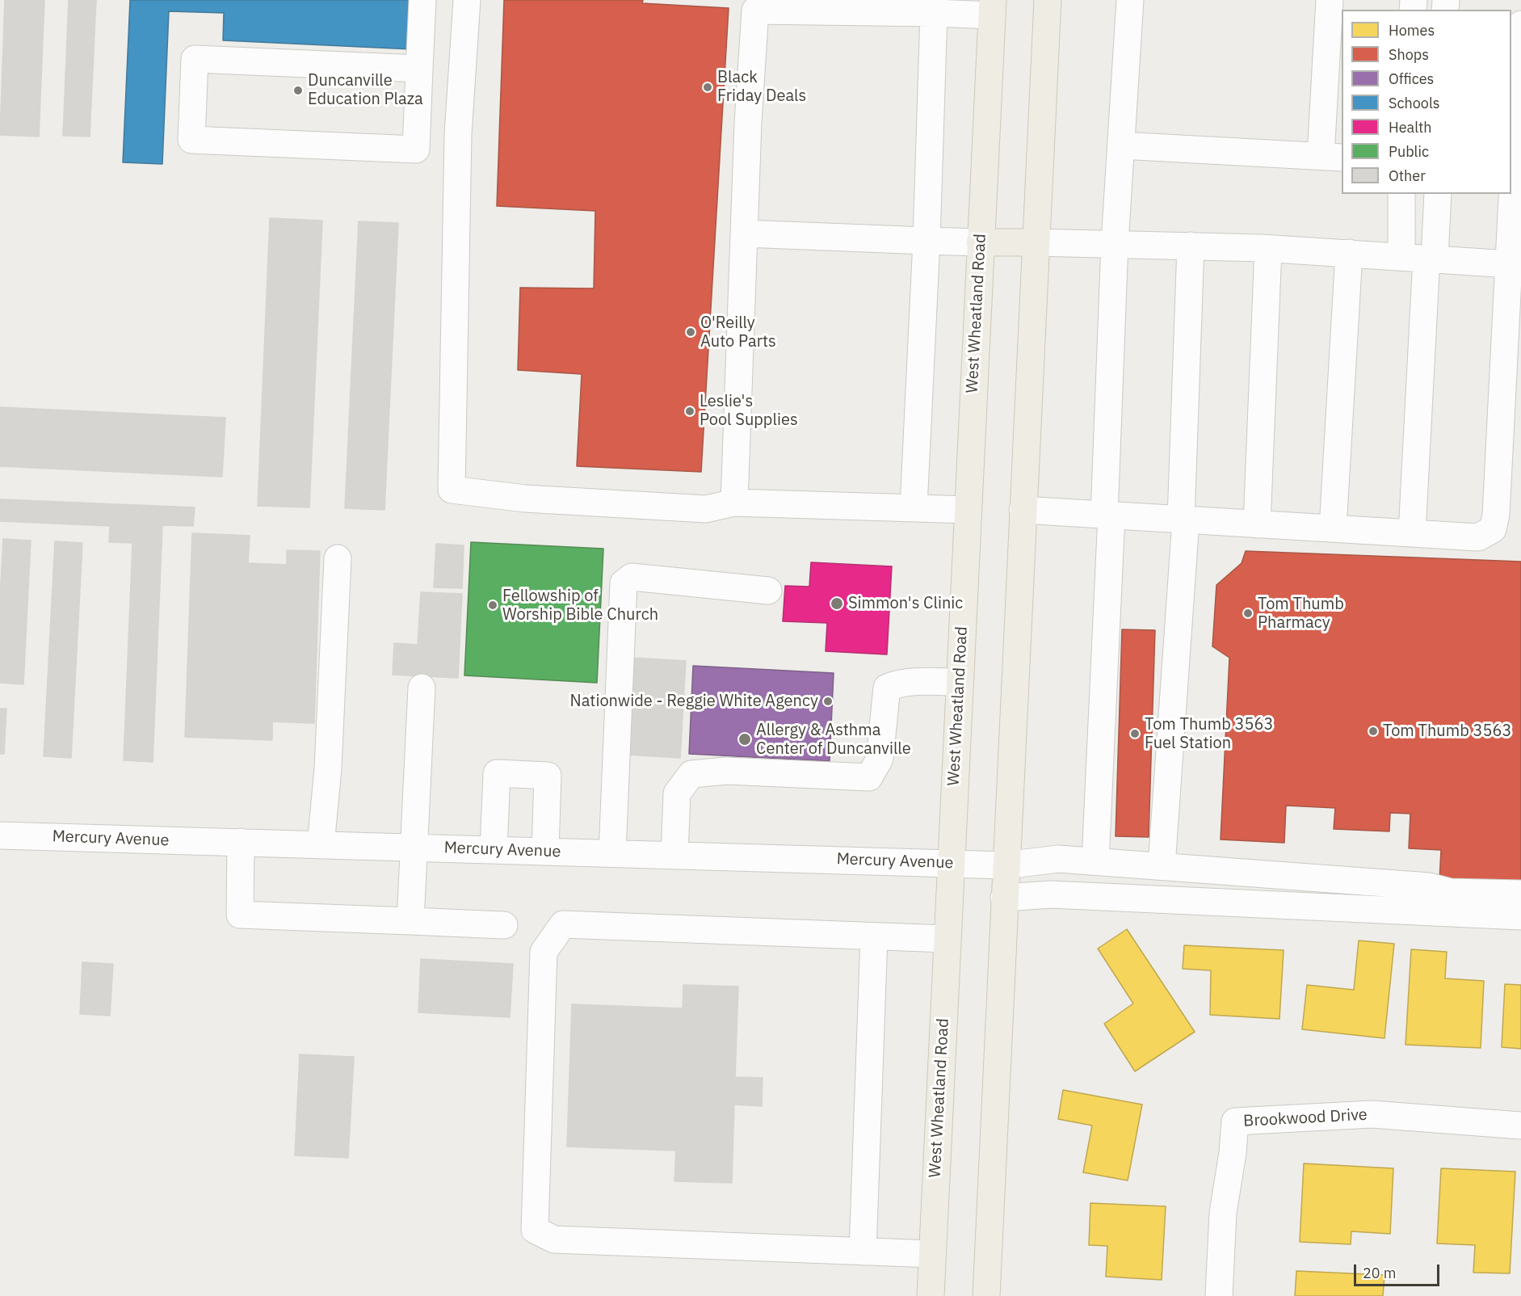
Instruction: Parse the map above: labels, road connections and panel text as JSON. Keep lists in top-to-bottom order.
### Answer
{
  "streets": {
    "main road": ["West Wheatland Road"],
    "street": ["Mercury Avenue", "Brookwood Drive"]
  },
  "crossings": [
    ["West Wheatland Road", "Mercury Avenue"]
  ],
  "places": [
    "Black Friday Deals",
    "Duncanville Education Plaza",
    "O'Reilly Auto Parts",
    "Leslie's Pool Supplies",
    "Simmon's Clinic",
    "Fellowship of Worship Bible Church",
    "Tom Thumb Pharmacy",
    "Nationwide - Reggie White Agency",
    "Tom Thumb 3563",
    "Tom Thumb 3563 Fuel Station",
    "Allergy & Asthma Center of Duncanville"
  ],
  "legend": [
    "Homes",
    "Shops",
    "Offices",
    "Schools",
    "Health",
    "Public",
    "Other"
  ],
  "scale_bar": "20 m"
}
